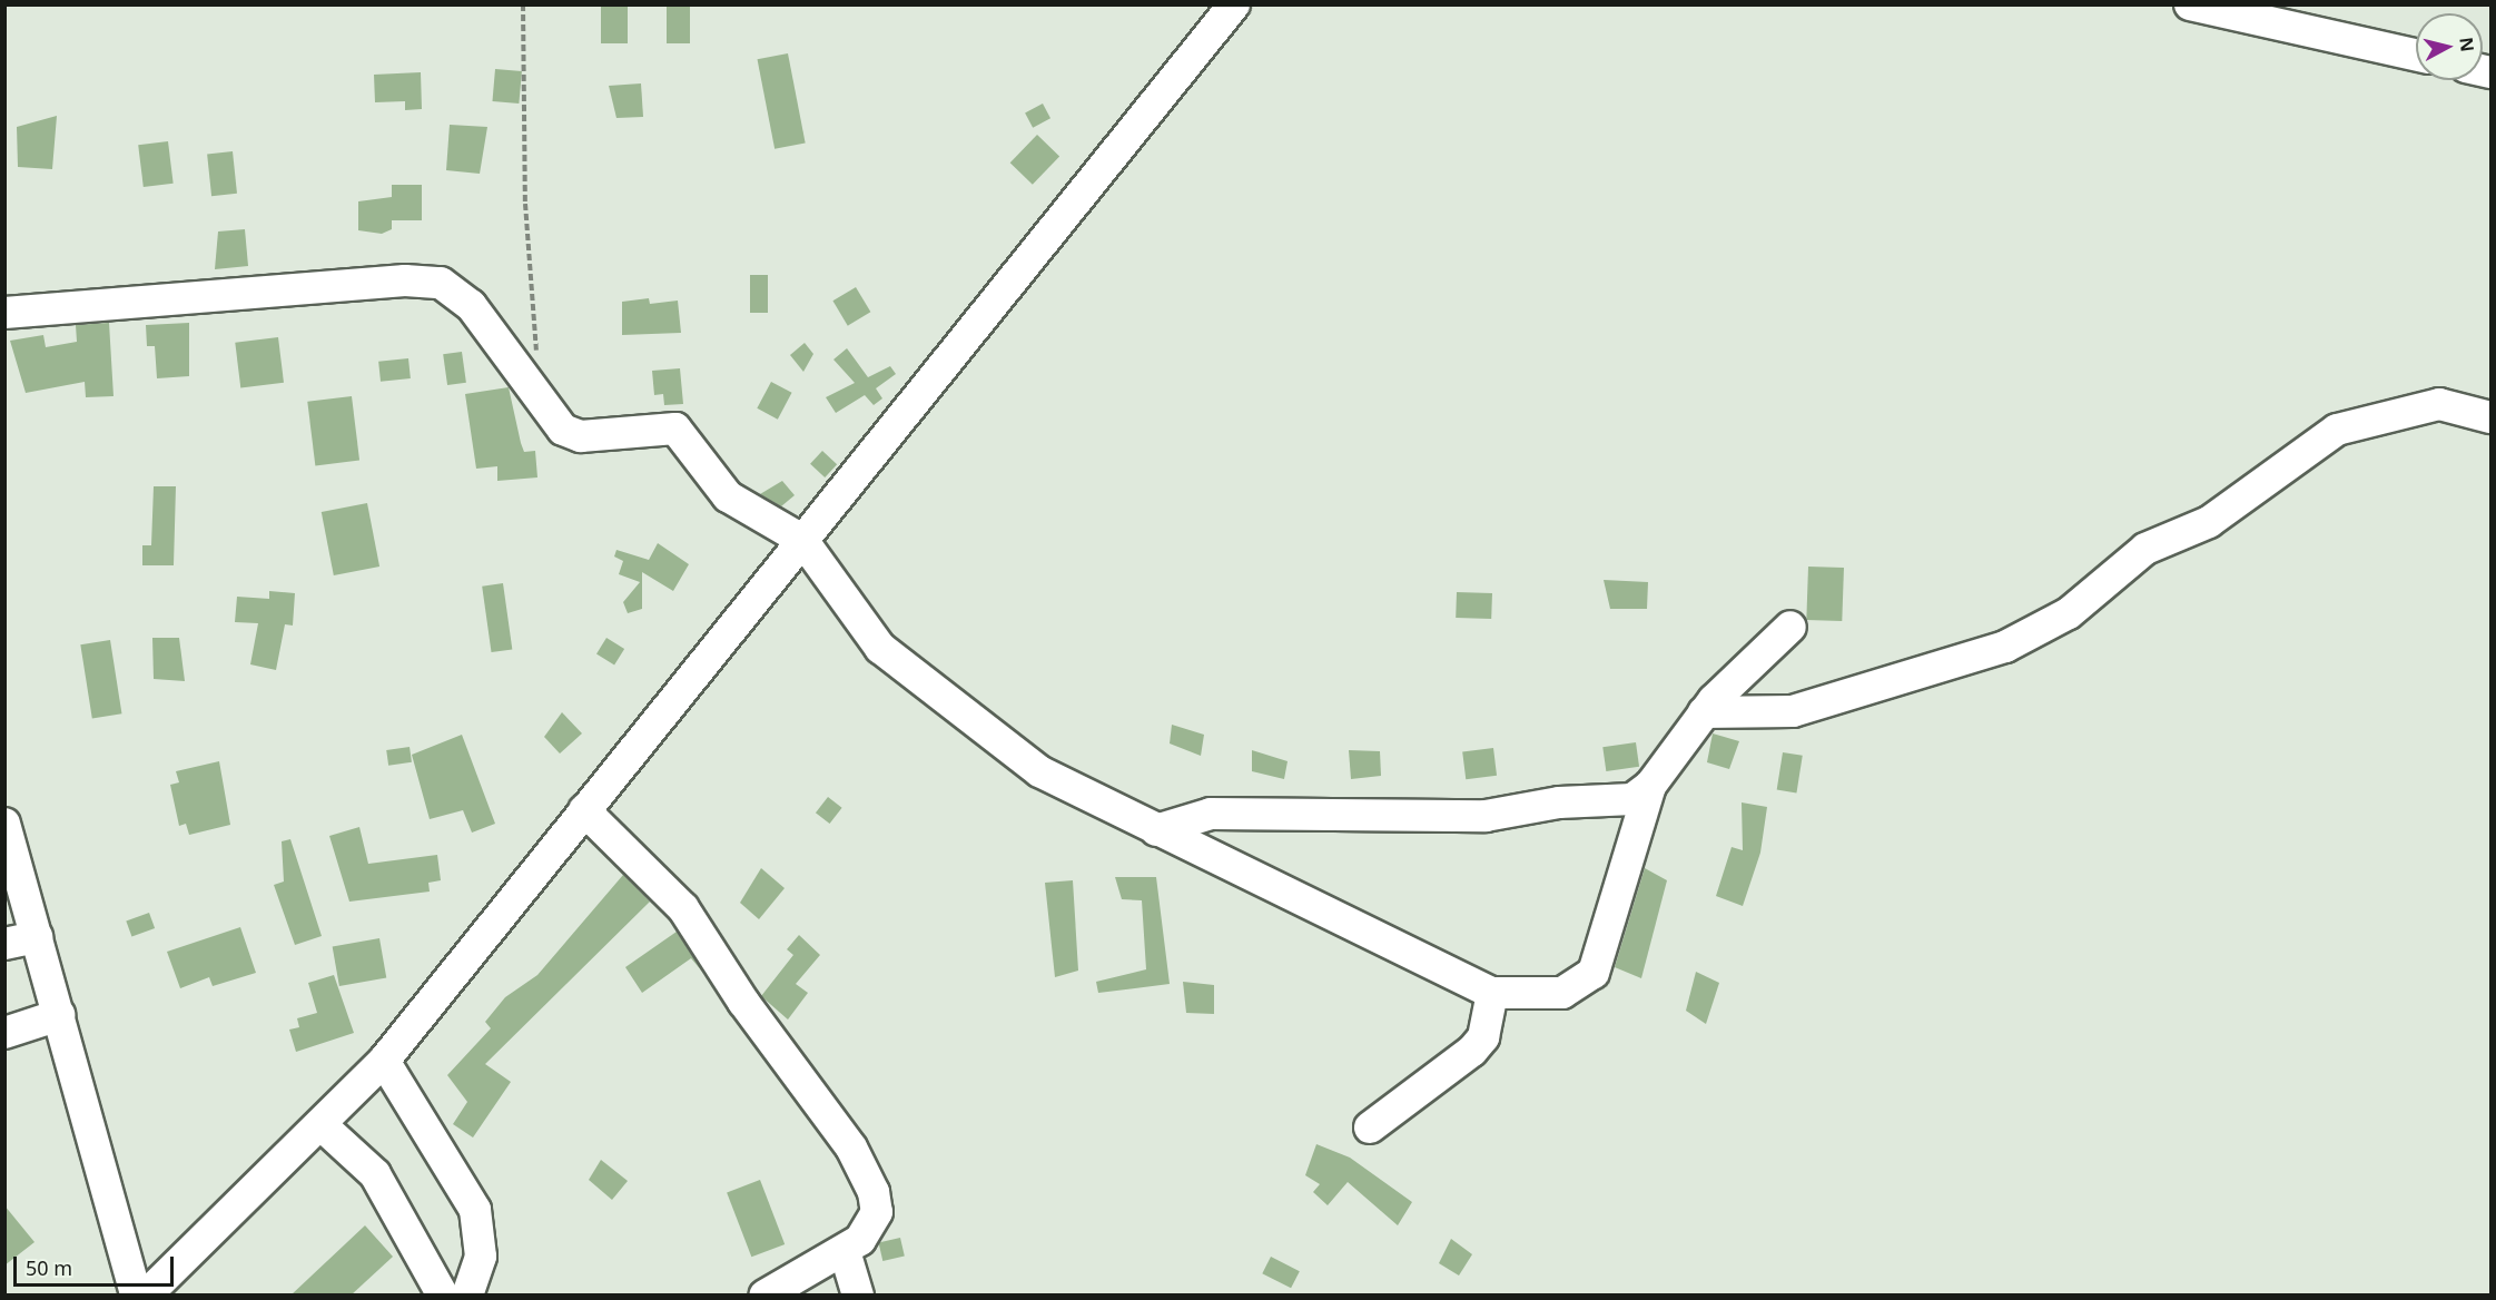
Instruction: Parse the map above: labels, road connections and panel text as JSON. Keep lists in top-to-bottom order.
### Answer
{
  "scale_bar": "50 m",
  "north": "right"
}
